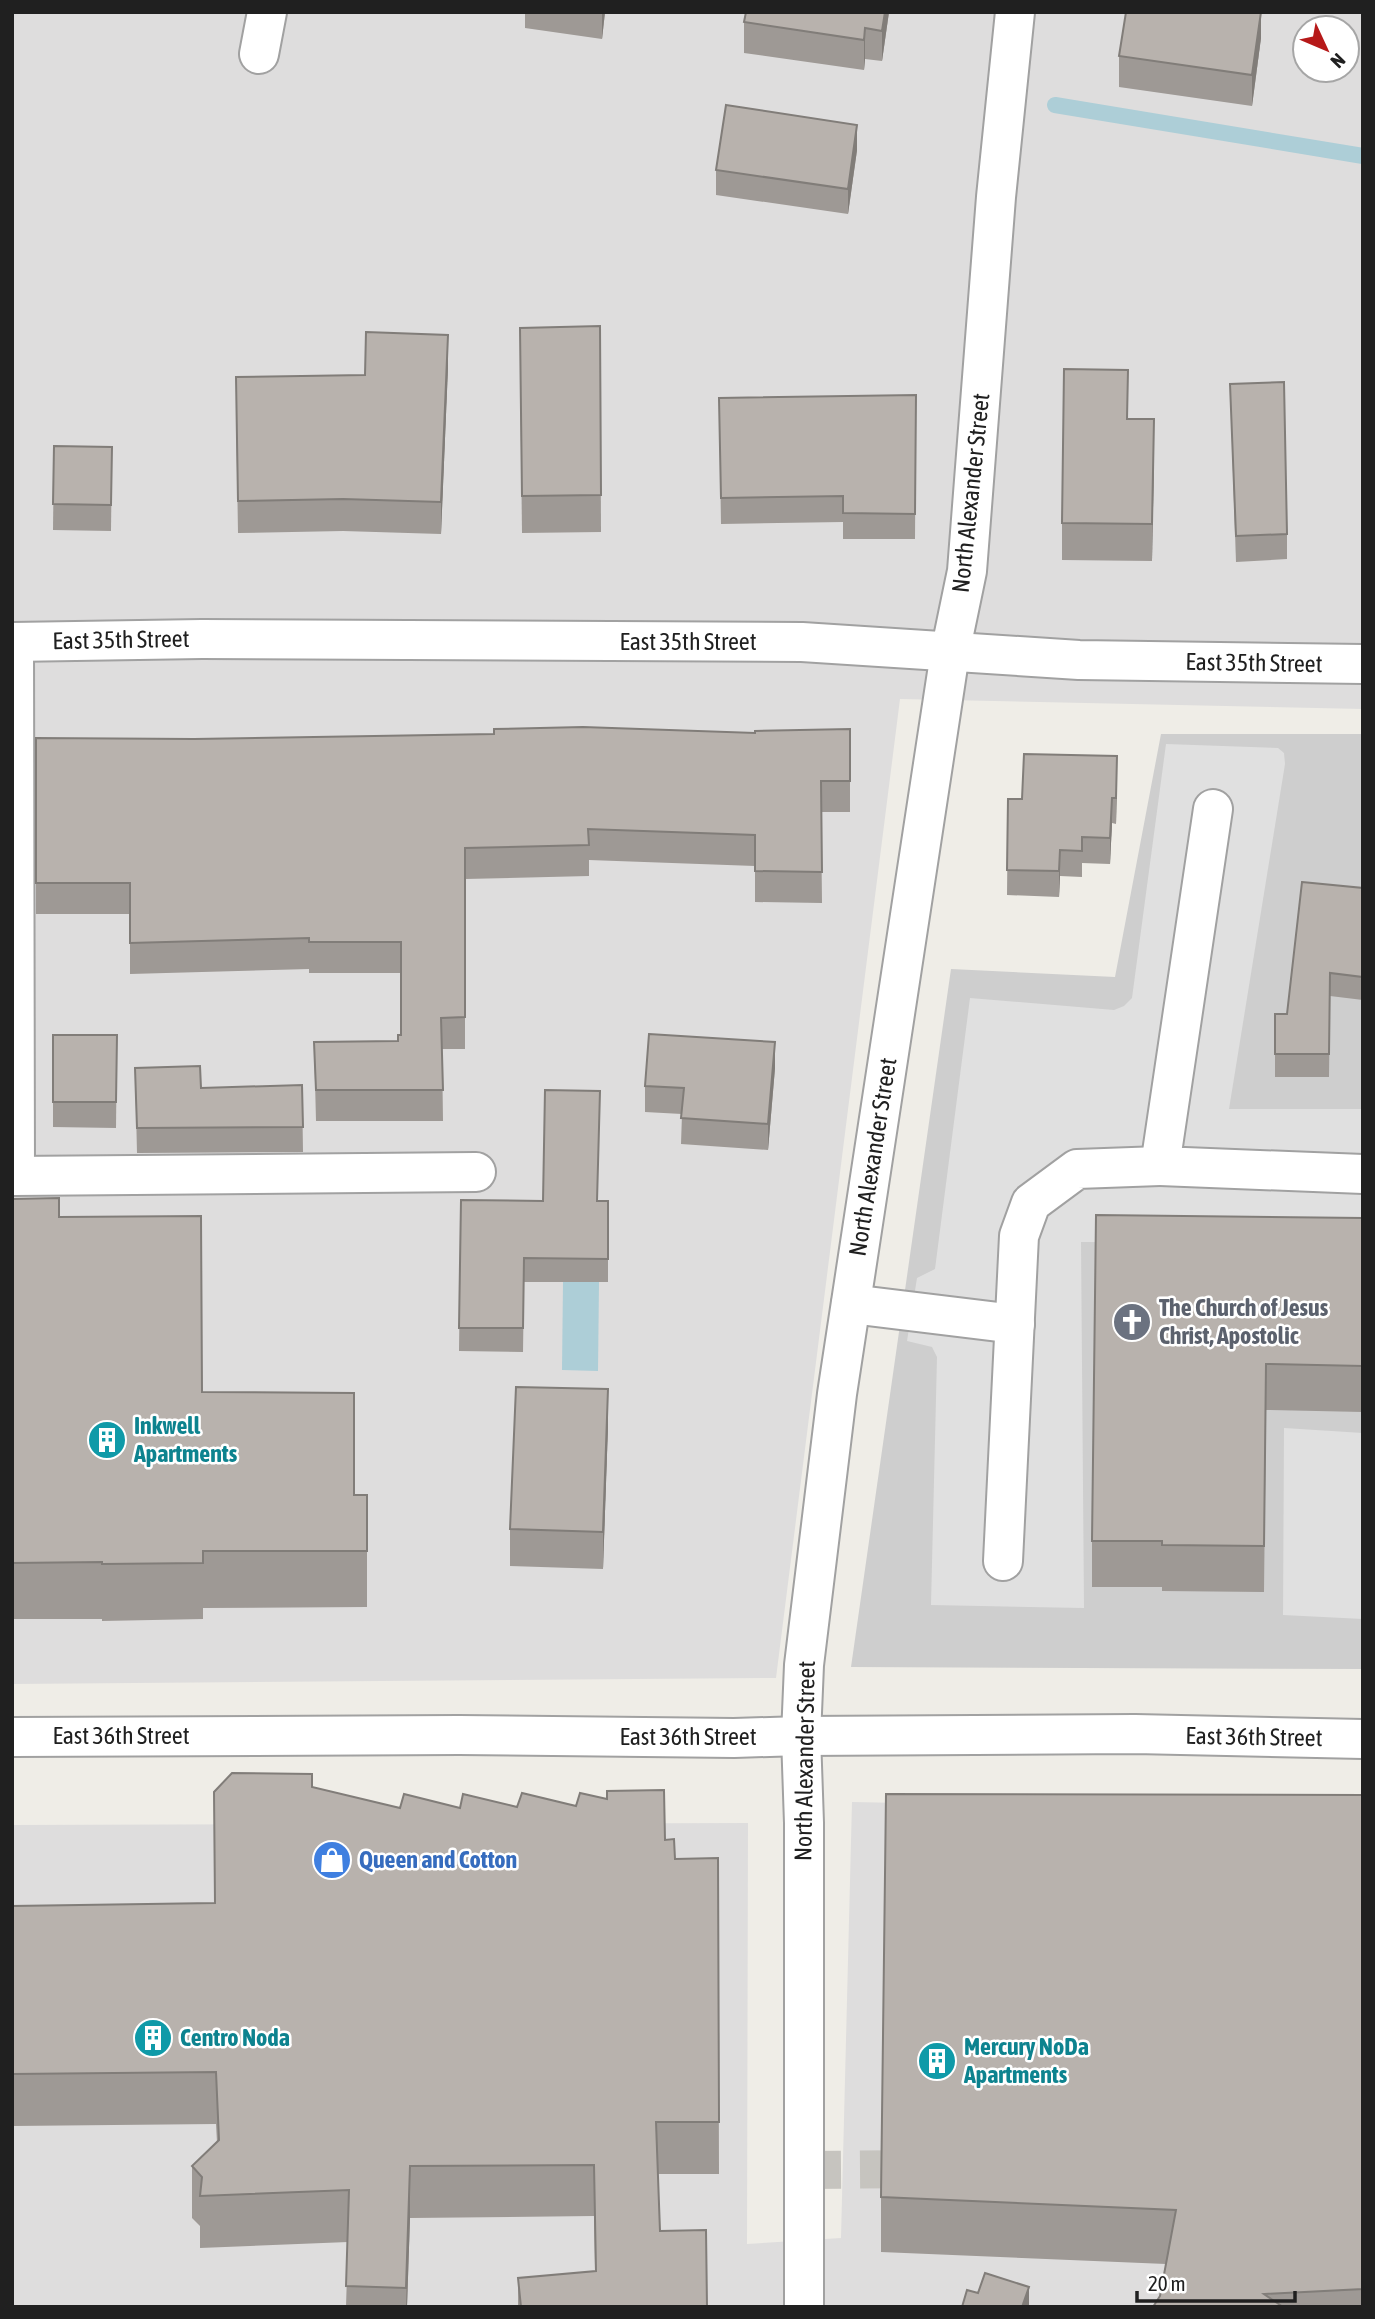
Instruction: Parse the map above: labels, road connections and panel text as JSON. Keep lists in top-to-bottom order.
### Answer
{
  "streets": {
    "street": ["North Alexander Street", "East 35th Street", "East 36th Street"]
  },
  "crossings": [
    ["North Alexander Street", "East 35th Street"],
    ["North Alexander Street", "East 36th Street"]
  ],
  "places": {
    "church": ["The Church of Jesus Christ, Apostolic"],
    "building": ["Inkwell Apartments", "Centro Noda", "Mercury NoDa Apartments"],
    "shop": ["Queen and Cotton"]
  },
  "scale_bar": "20 m",
  "north": "bottom right"
}
